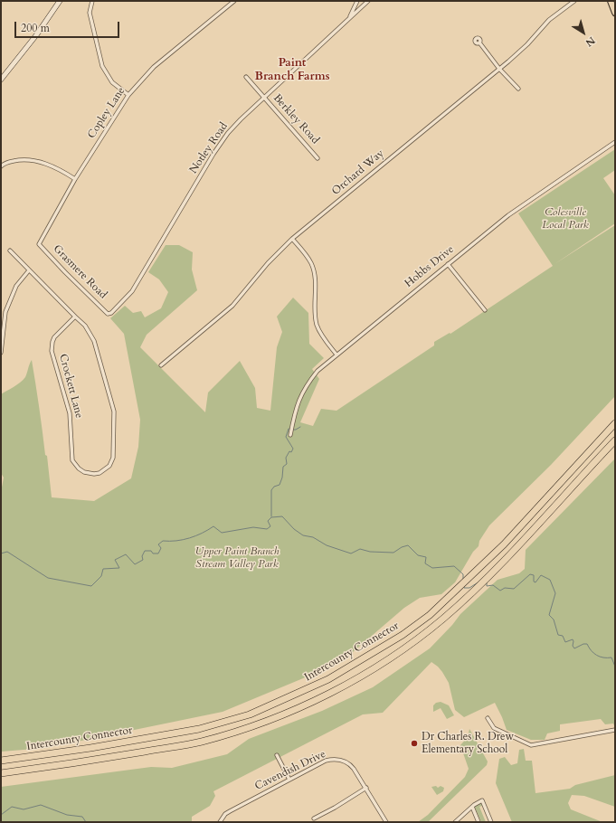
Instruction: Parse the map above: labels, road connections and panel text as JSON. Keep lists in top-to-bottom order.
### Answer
{
  "streets": {
    "highway": ["Intercounty Connector"],
    "street": [
      "Copley Lane",
      "Berkley Road",
      "Notley Road",
      "Orchard Way",
      "Hobbs Drive",
      "Grasmere Road",
      "Crockett Lane",
      "Cavendish Drive"
    ]
  },
  "crossings": [
    ["Copley Lane", "Grasmere Road"],
    ["Berkley Road", "Notley Road"],
    ["Notley Road", "Grasmere Road"]
  ],
  "districts": ["Paint Branch Farms"],
  "parks": ["Colesville Local Park", "Upper Paint Branch Stream Valley Park"],
  "places": ["Dr Charles R. Drew Elementary School"],
  "scale_bar": "200 m",
  "north": "bottom right"
}
